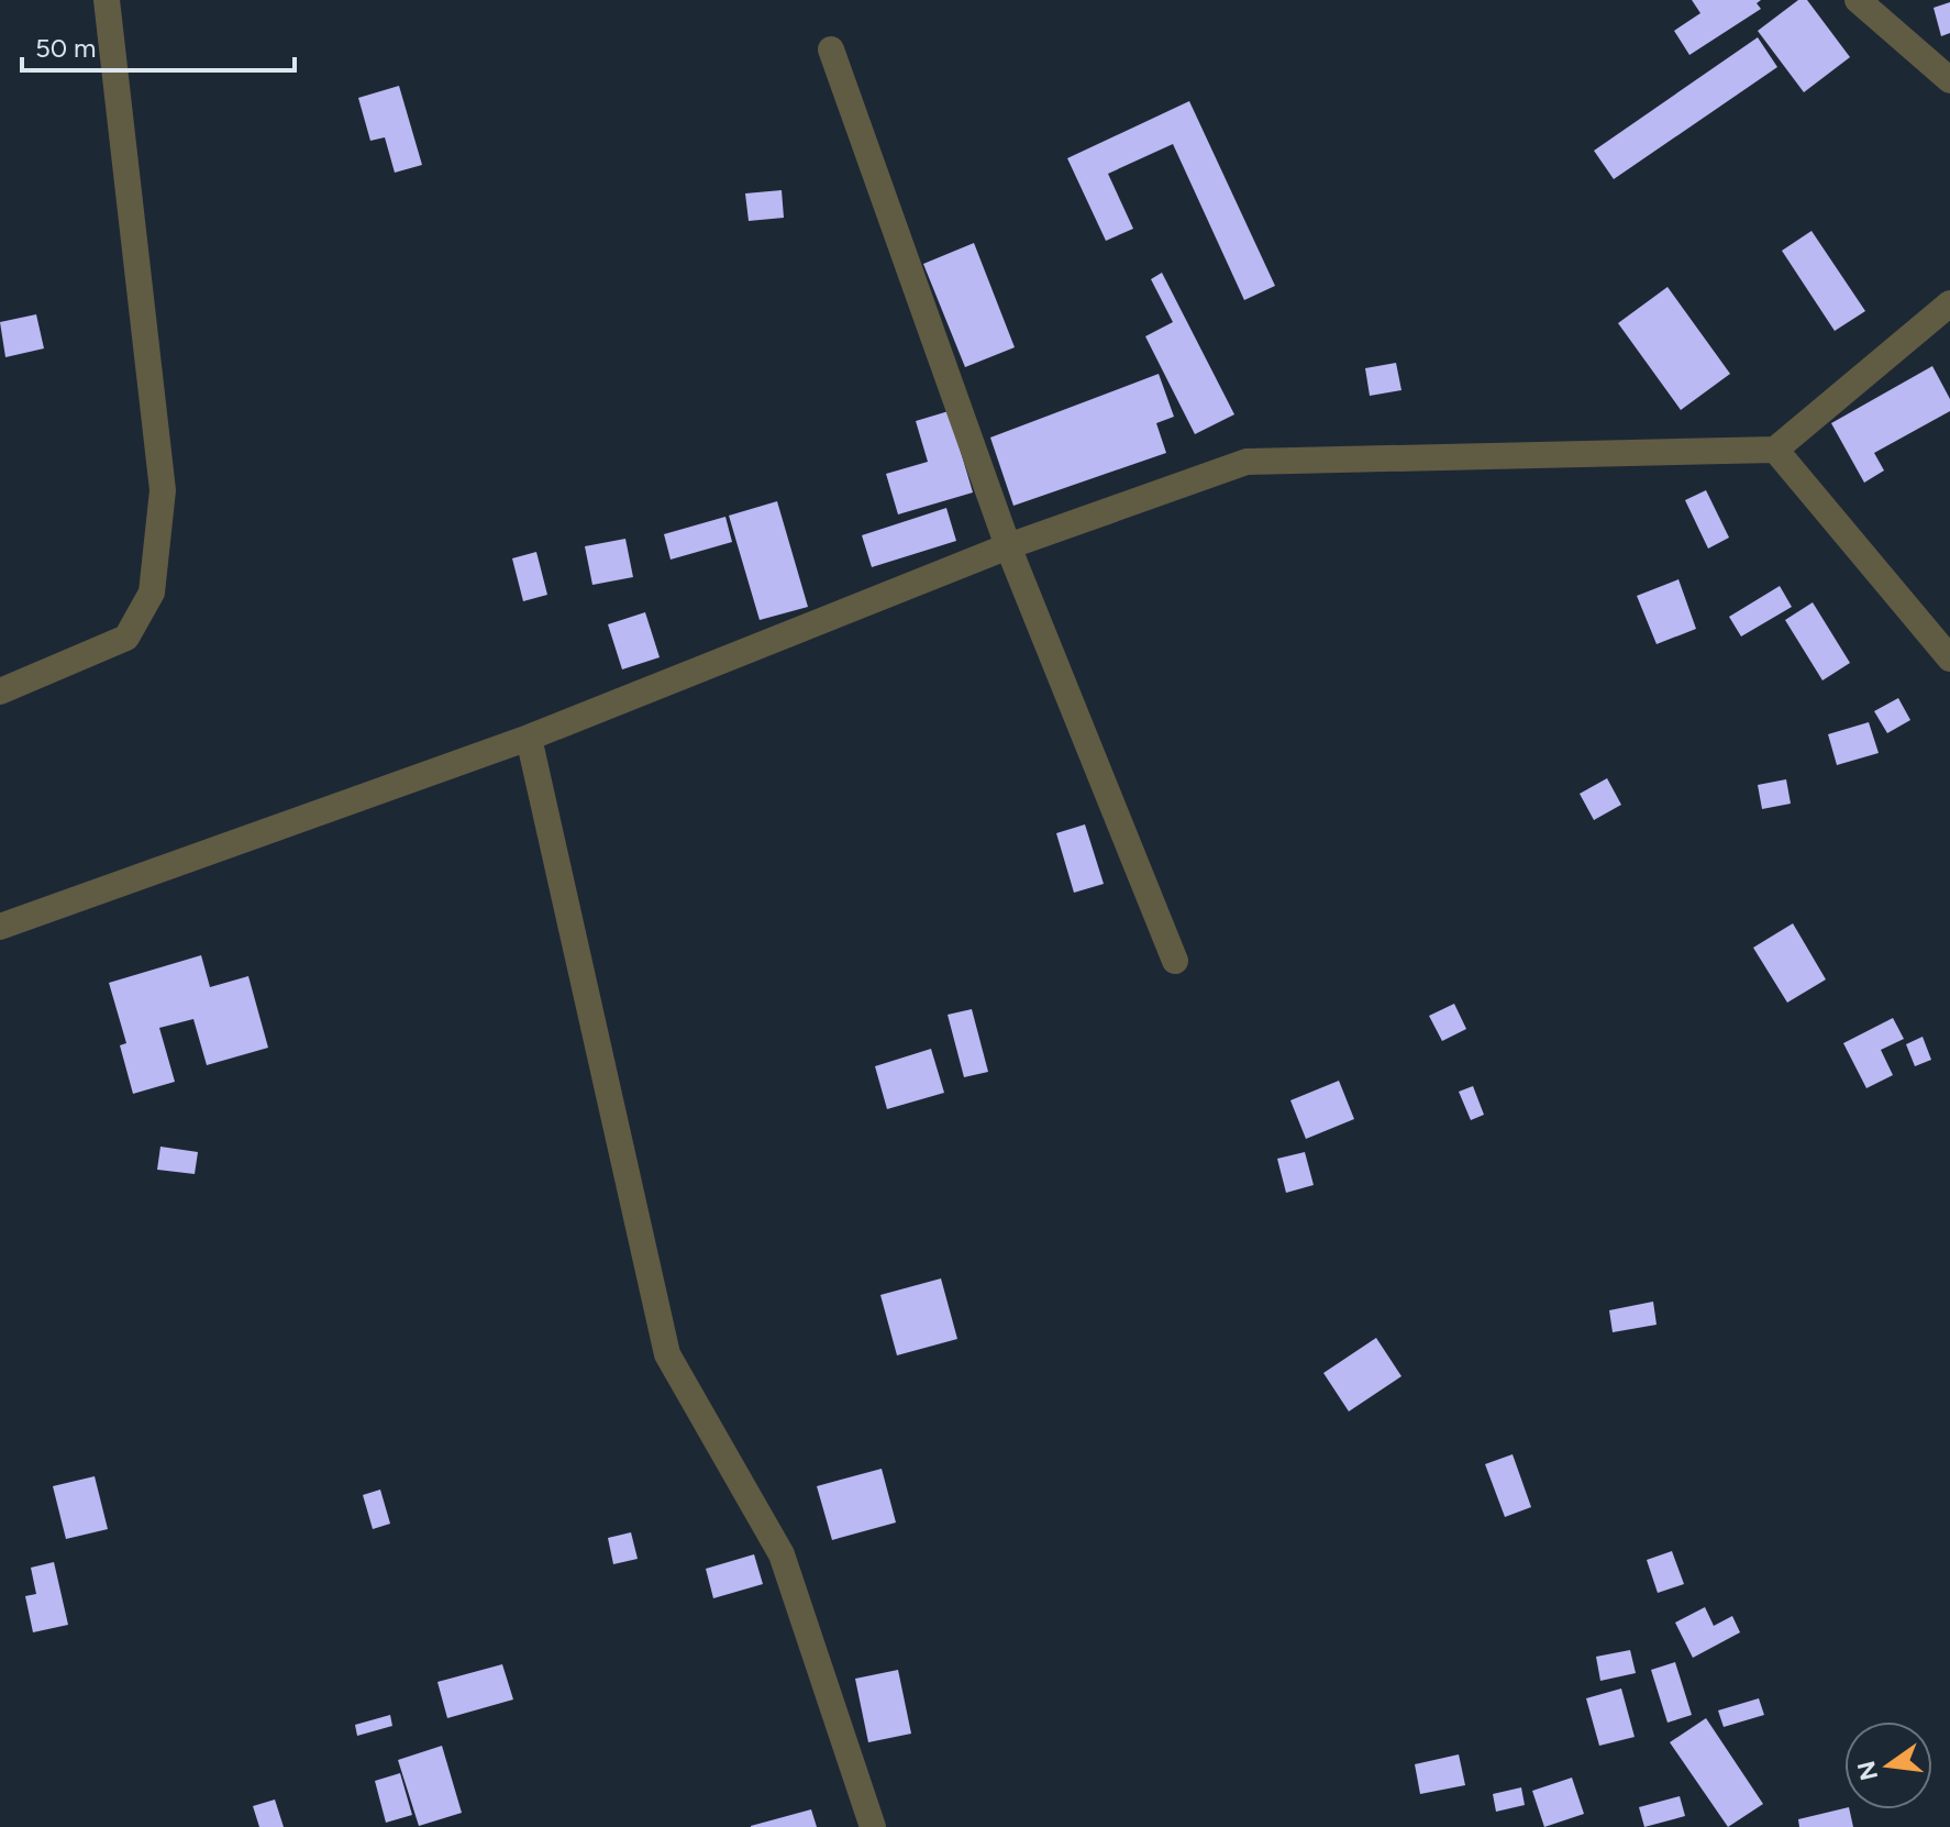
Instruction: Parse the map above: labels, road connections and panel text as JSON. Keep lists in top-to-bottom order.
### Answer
{
  "scale_bar": "50 m",
  "north": "left"
}
